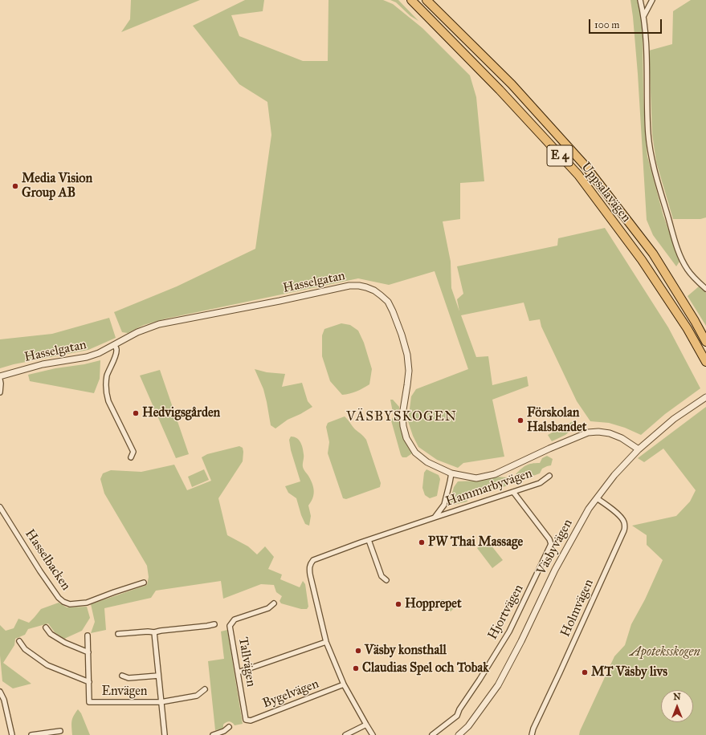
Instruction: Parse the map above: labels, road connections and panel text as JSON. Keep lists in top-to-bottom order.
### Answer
{
  "streets": {
    "highway": ["E 4", "Uppsalavägen"],
    "street": [
      "Hasselgatan",
      "Hammarbyvägen",
      "Väsbyvägen",
      "Hasselbacken",
      "Holmvägen",
      "Hjortvägen",
      "Tallvägen",
      "Envägen",
      "Bygelvägen"
    ]
  },
  "crossings": [
    ["Hasselgatan", "Hammarbyvägen"],
    ["Hasselgatan", "Väsbyvägen"],
    ["Hammarbyvägen", "Hjortvägen"],
    ["Hammarbyvägen", "Bygelvägen"],
    ["Väsbyvägen", "Holmvägen"],
    ["Tallvägen", "Bygelvägen"]
  ],
  "districts": ["VÄSBYSKOGEN"],
  "parks": ["Apoteksskogen"],
  "places": [
    "Media Vision Group AB",
    "Hedvigsgården",
    "Förskolan Halsbandet",
    "PW Thai Massage",
    "Hopprepet",
    "Väsby konsthall",
    "Claudias Spel och Tobak",
    "MT Väsby livs"
  ],
  "scale_bar": "100 m",
  "north": "top"
}
